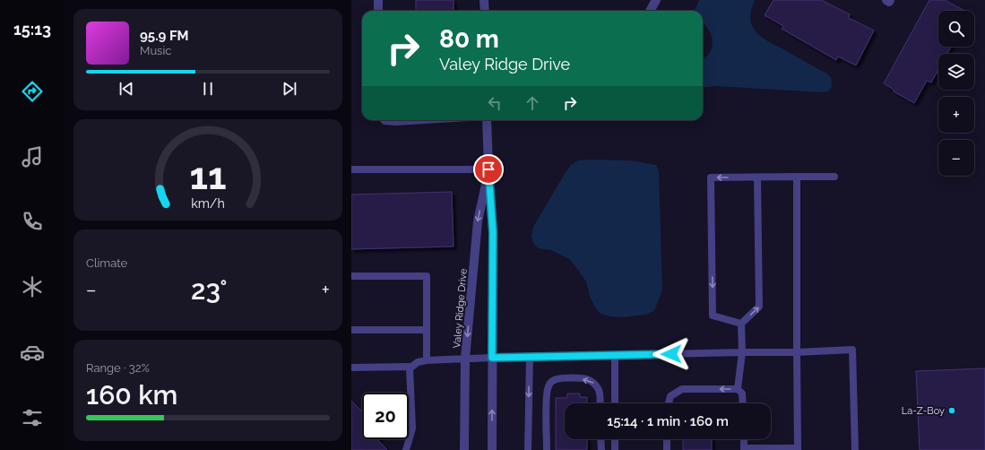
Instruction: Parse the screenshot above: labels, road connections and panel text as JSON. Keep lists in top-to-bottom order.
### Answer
{
  "streets": {
    "street": ["Valey Ridge Drive"]
  },
  "places": ["La-Z-Boy"],
  "page": {
    "tabs": "15:13",
    "map_buttons": ["+", "−"],
    "turn": ["80 m", "Valey Ridge Drive"],
    "song": ["95.9 FM", "Music"],
    "tile": [
      "Climate",
      ["Range · 32%", "160 km"]
    ],
    "heat": ["−", "23°", "+"],
    "limit": "20",
    "trip": "15:14 · 1 min · 160 m",
    "gauge": ["11", "km/h"]
  }
}
